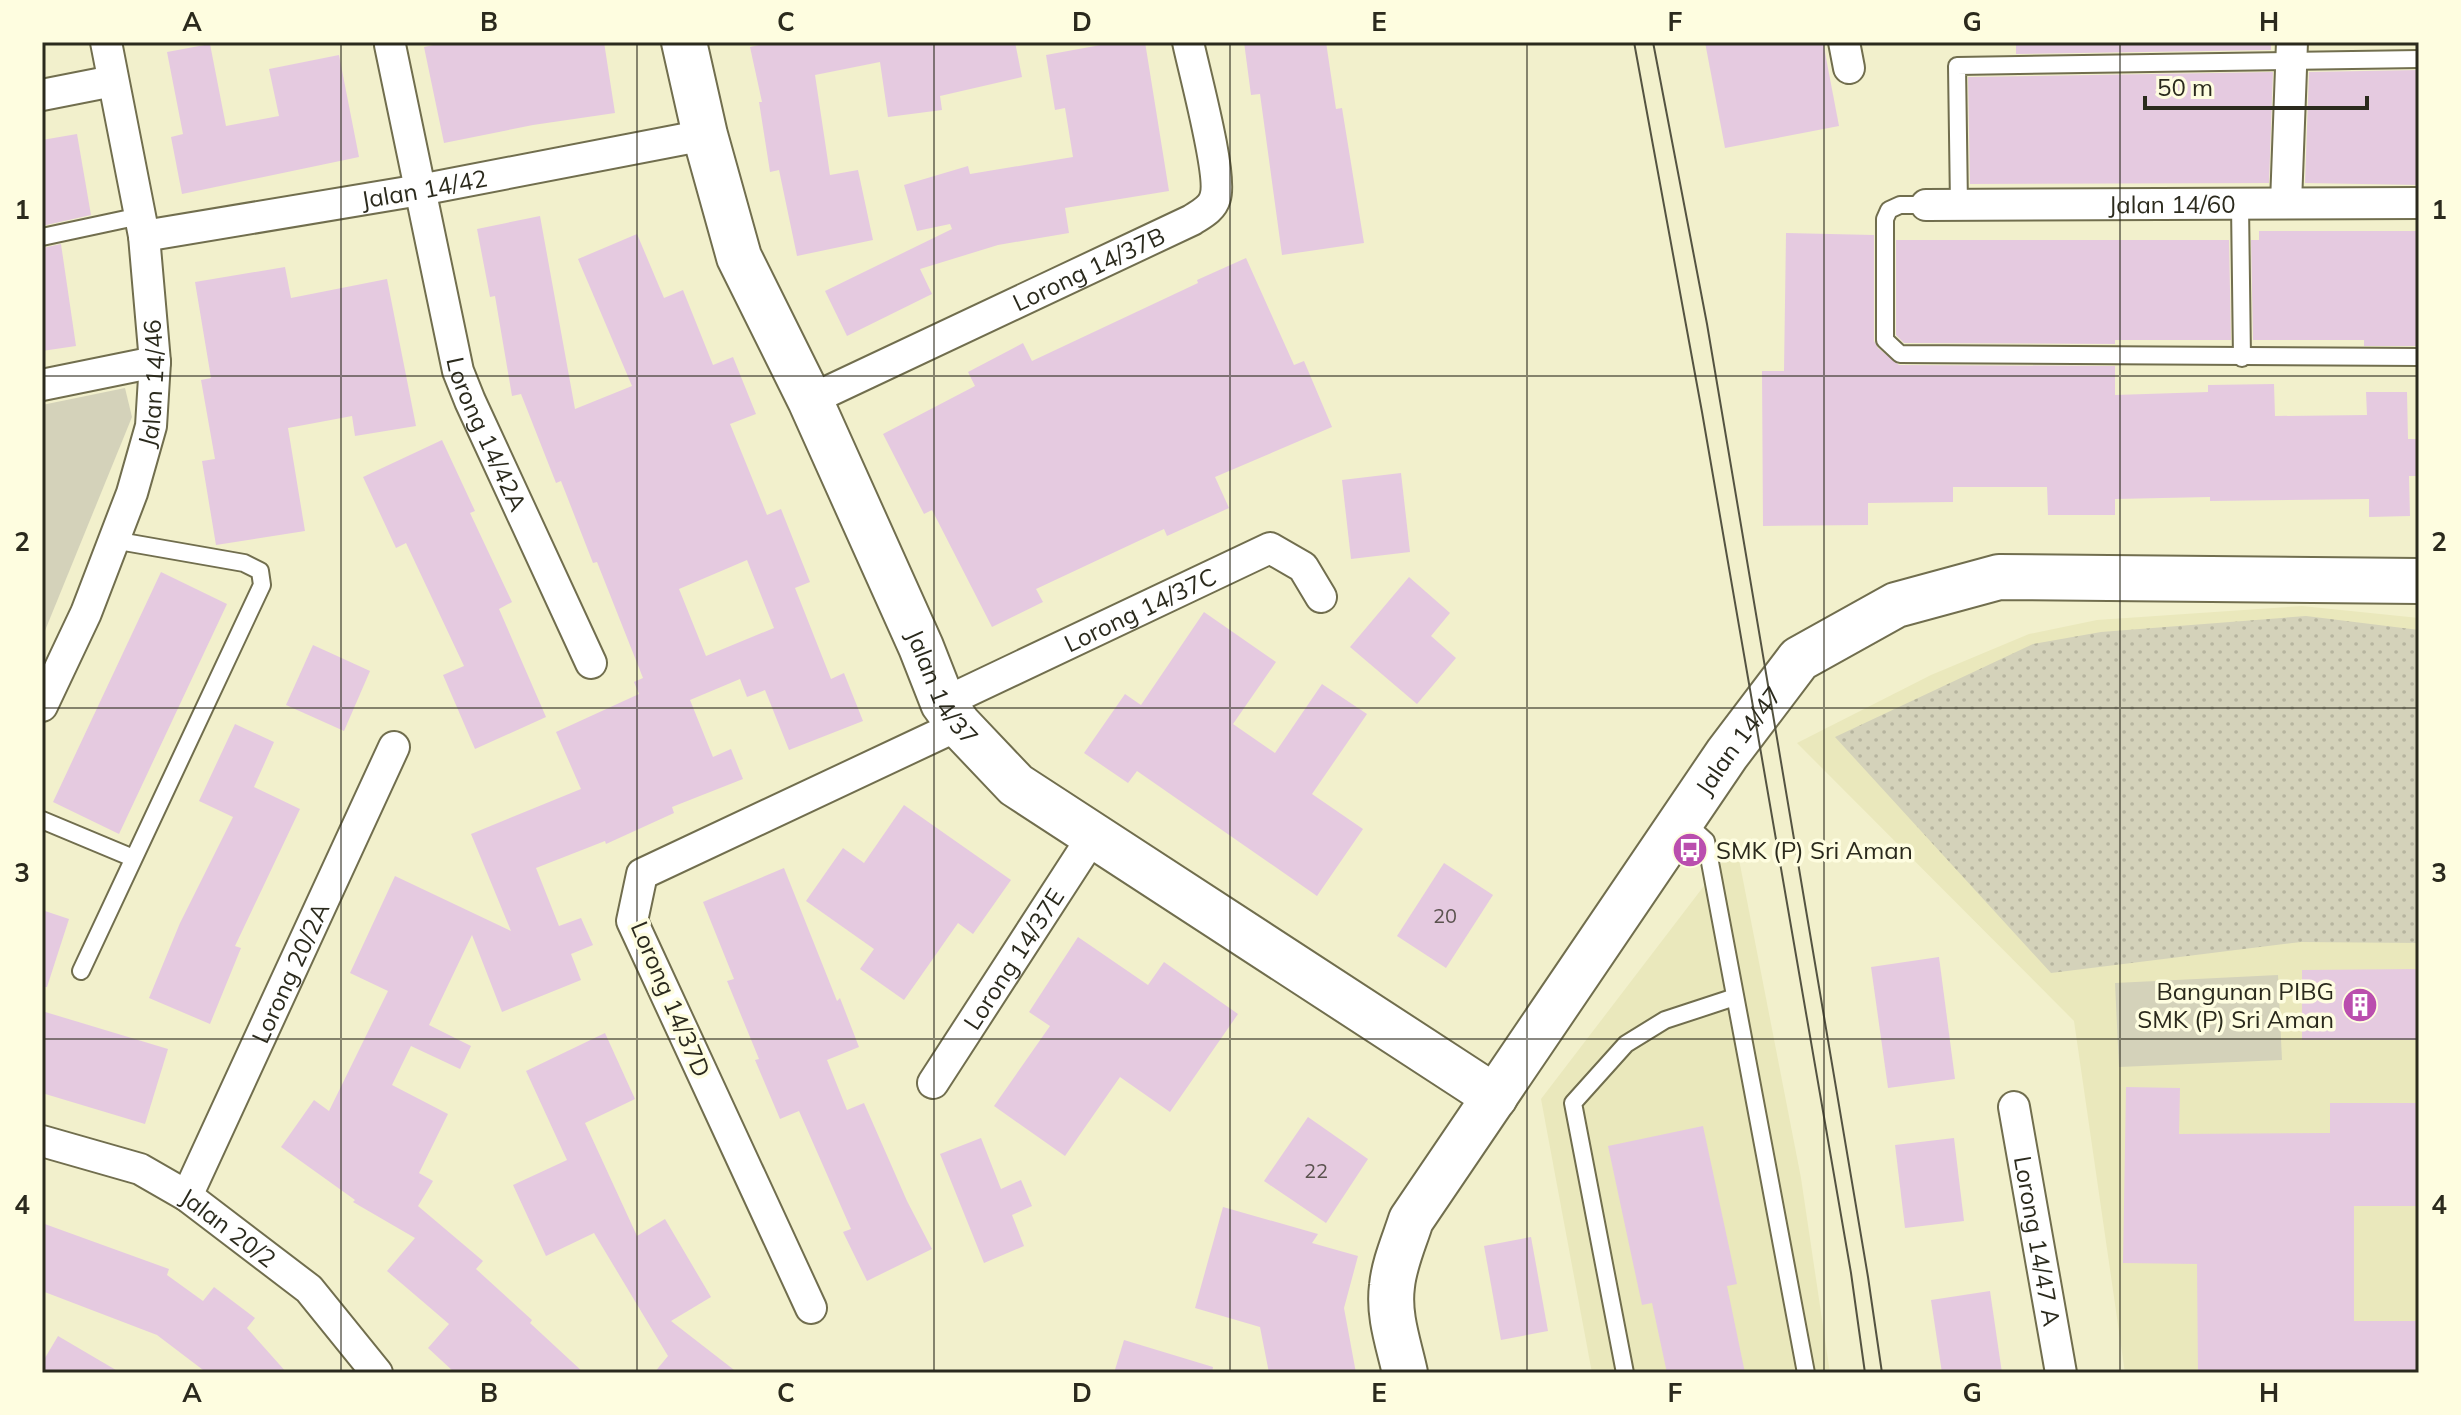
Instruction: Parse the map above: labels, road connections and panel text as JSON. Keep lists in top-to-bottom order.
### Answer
{
  "streets": {
    "street": [
      "Jalan 14/42",
      "Jalan 14/60",
      "Lorong 14/37B",
      "Jalan 14/46",
      "Lorong 14/42A",
      "Lorong 14/37C",
      "Jalan 14/37",
      "Jalan 14/47",
      "Lorong 14/37E",
      "Lorong 20/2A",
      "Lorong 14/37D",
      "Jalan 20/2",
      "Lorong 14/47 A"
    ]
  },
  "crossings": [
    ["Jalan 14/42", "Jalan 14/46"],
    ["Jalan 14/42", "Lorong 14/42A"],
    ["Jalan 14/42", "Jalan 14/37"],
    ["Lorong 14/37B", "Jalan 14/37"],
    ["Lorong 14/37C", "Jalan 14/37"],
    ["Lorong 14/37C", "Lorong 14/37D"],
    ["Jalan 14/37", "Jalan 14/47"],
    ["Jalan 14/37", "Lorong 14/37E"],
    ["Jalan 14/37", "Lorong 14/37D"],
    ["Lorong 20/2A", "Jalan 20/2"]
  ],
  "places": {
    "bus stop": ["SMK (P) Sri Aman"],
    "building": ["Bangunan PIBG SMK (P) Sri Aman"]
  },
  "house_numbers": ["20", "22"],
  "scale_bar": "50 m",
  "grid": {
    "columns": [
      "A",
      "B",
      "C",
      "D",
      "E",
      "F",
      "G",
      "H"
    ],
    "rows": [
      "1",
      "2",
      "3",
      "4"
    ]
  }
}
